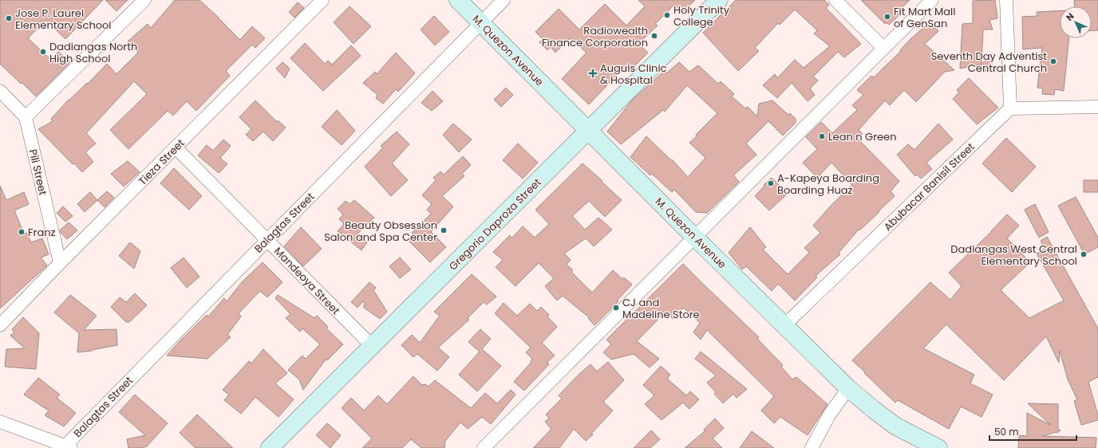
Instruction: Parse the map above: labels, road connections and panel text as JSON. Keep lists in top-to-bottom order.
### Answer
{
  "streets": {
    "street": [
      "M. Quezon Avenue",
      "Tieza Street",
      "Pili Street",
      "Abubacar Banisil Street",
      "Balagtas Street",
      "Gregorio Daproza Street",
      "Mandeoya Street"
    ]
  },
  "crossings": [
    ["M. Quezon Avenue", "Abubacar Banisil Street"],
    ["M. Quezon Avenue", "Balagtas Street"],
    ["M. Quezon Avenue", "Gregorio Daproza Street"],
    ["Tieza Street", "Pili Street"],
    ["Tieza Street", "Mandeoya Street"],
    ["Balagtas Street", "Mandeoya Street"],
    ["Gregorio Daproza Street", "Mandeoya Street"]
  ],
  "places": {
    "other": [
      "Holy Trinity College",
      "Fit Mart Mall of GenSan",
      "Jose P. Laurel Elementary School",
      "Radiowealth Finance Corporation",
      "Dadiangas North High School",
      "Seventh Day Adventist Central Church",
      "Lean n Green",
      "A-Kapeya Boarding Boarding Huaz",
      "Beauty Obsession Salon and Spa Center",
      "Franz",
      "Dadiangas West Central Elementary School",
      "CJ and Madeline Store"
    ],
    "health": ["Auguis Clinic & Hospital"]
  },
  "scale_bar": "50 m",
  "north": "top left"
}
